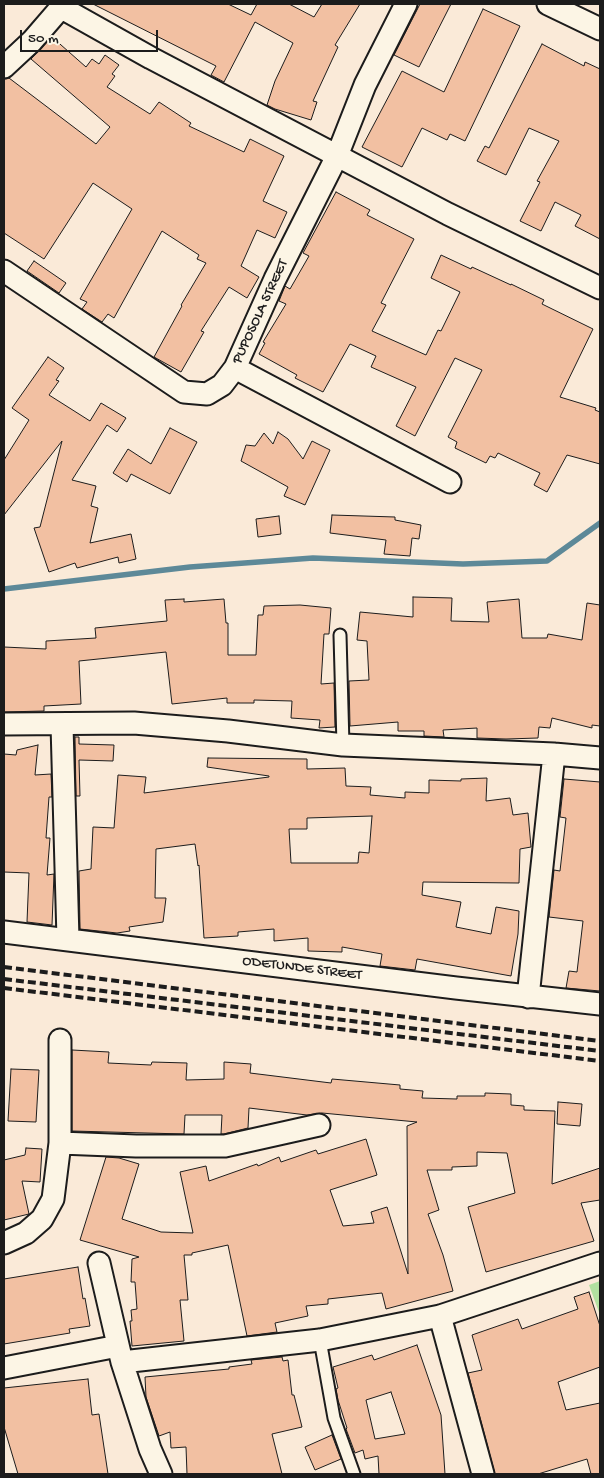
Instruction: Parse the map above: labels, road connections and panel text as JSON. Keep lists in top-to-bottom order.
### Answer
{
  "streets": {
    "street": ["PUPOSOLA STREET", "ODETUNDE STREET"]
  },
  "scale_bar": "50 m"
}
